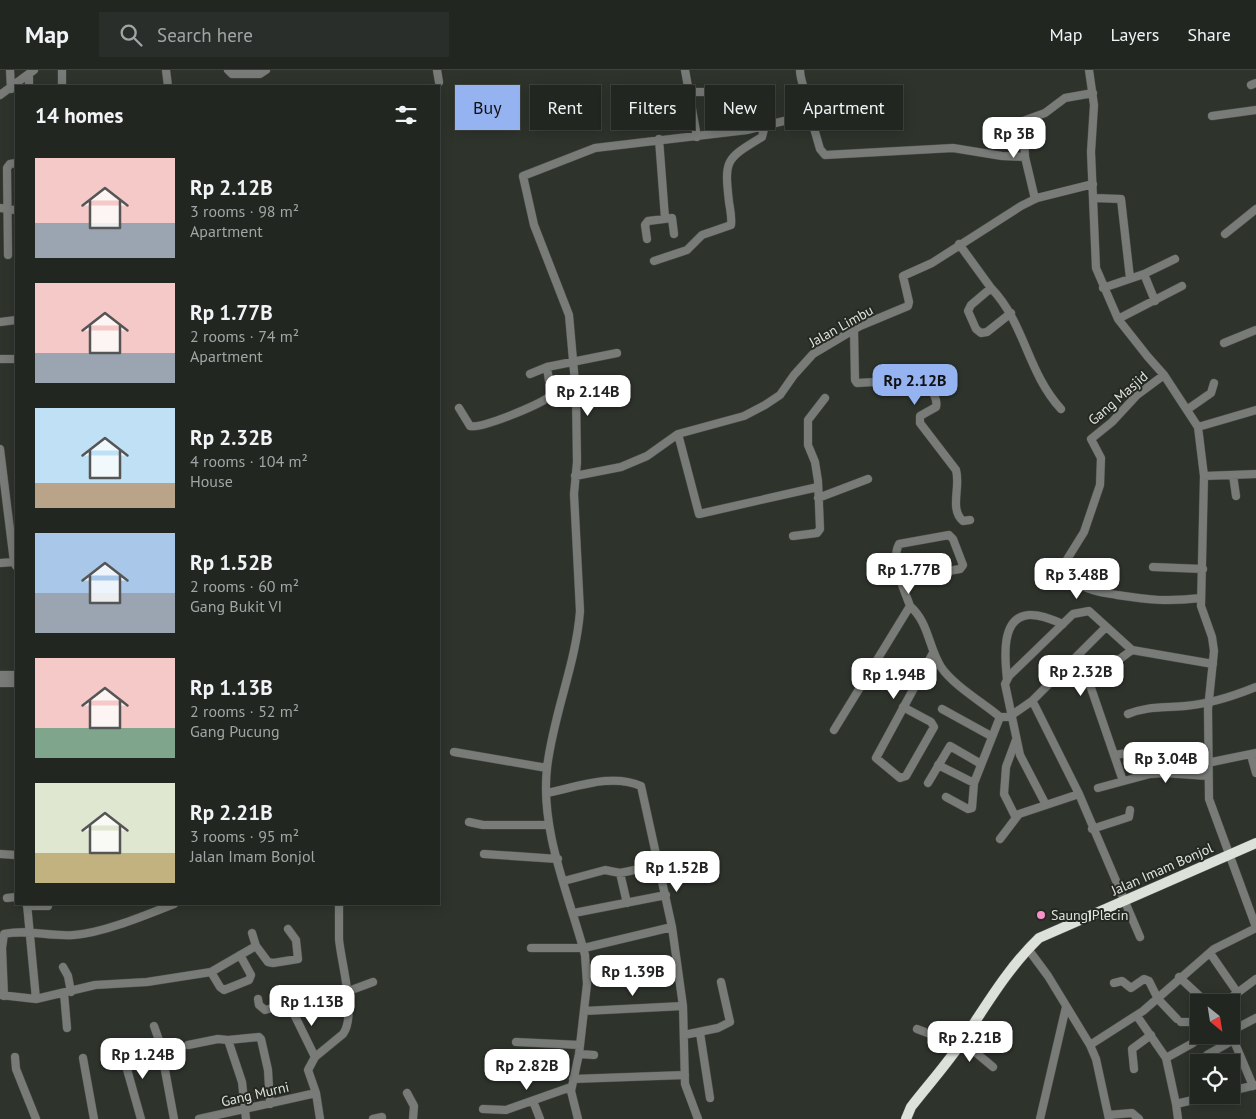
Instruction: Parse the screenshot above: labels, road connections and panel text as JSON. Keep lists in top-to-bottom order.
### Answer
{
  "streets": {
    "highway": ["Jalan Imam Bonjol"],
    "street": ["Jalan Limbu", "Gang Masjid", "Gang Murni"]
  },
  "places": ["Saung Plecin"],
  "north": "bottom right",
  "page": {
    "header": "Map",
    "search": "Search here",
    "nav": ["Map", "Layers", "Share"],
    "chip": [
      "Buy",
      "Rent",
      "Filters",
      "New",
      "Apartment"
    ],
    "heading": "14 homes",
    "price": [
      "Rp 3B",
      "Rp 2.12B",
      "Rp 2.14B",
      "Rp 1.77B",
      "Rp 3.48B",
      "Rp 2.32B",
      "Rp 1.94B",
      "Rp 3.04B",
      "Rp 1.52B",
      "Rp 1.39B",
      "Rp 1.13B",
      "Rp 2.21B",
      "Rp 1.24B",
      "Rp 2.82B"
    ],
    "list": [
      {
        "name": "Rp 2.12B",
        "note": "3 rooms · 98 m² · Apartment"
      },
      {
        "name": "Rp 1.77B",
        "note": "2 rooms · 74 m² · Apartment"
      },
      {
        "name": "Rp 2.32B",
        "note": "4 rooms · 104 m² · House"
      },
      {
        "name": "Rp 1.52B",
        "note": "2 rooms · 60 m² · Gang Bukit VI"
      },
      {
        "name": "Rp 1.13B",
        "note": "2 rooms · 52 m² · Gang Pucung"
      },
      {
        "name": "Rp 2.21B",
        "note": "3 rooms · 95 m² · Jalan Imam Bonjol"
      }
    ]
  }
}
